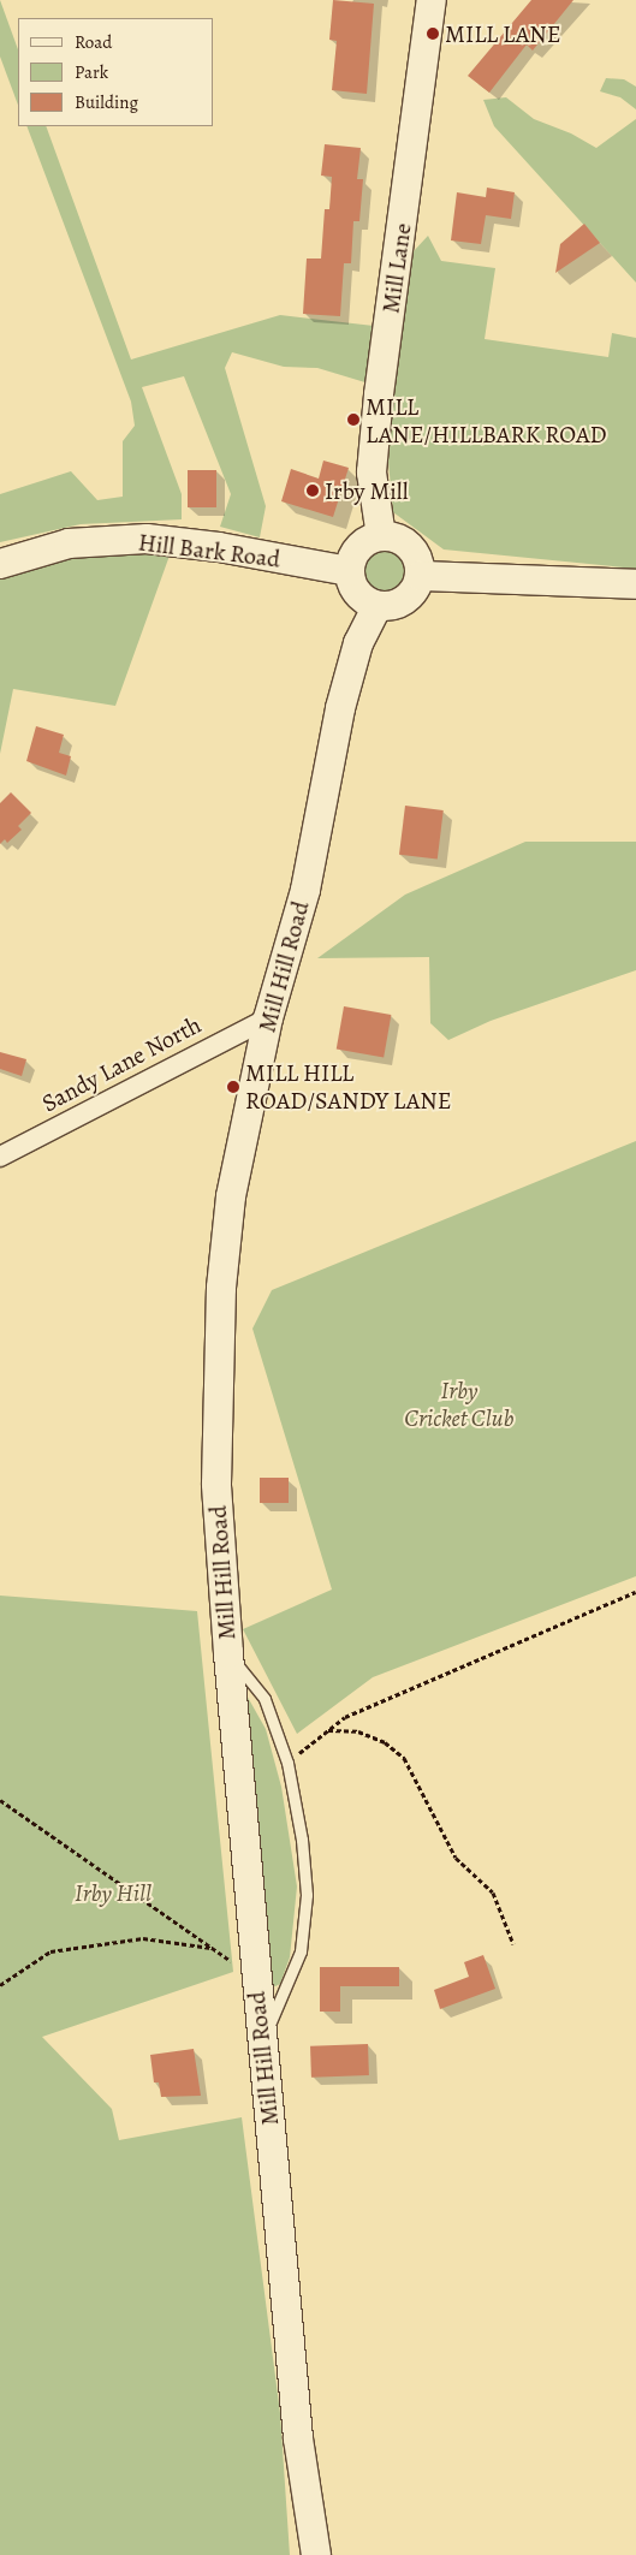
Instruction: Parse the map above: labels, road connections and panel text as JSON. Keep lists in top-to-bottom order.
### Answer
{
  "streets": {
    "street": [
      "Mill Lane",
      "Hill Bark Road",
      "Mill Hill Road",
      "Sandy Lane North"
    ]
  },
  "crossings": [
    ["Mill Lane", "Hill Bark Road"],
    ["Mill Lane", "Mill Hill Road"],
    ["Hill Bark Road", "Mill Hill Road"],
    ["Mill Hill Road", "Sandy Lane North"]
  ],
  "parks": ["Irby Cricket Club", "Irby Hill"],
  "places": [
    "MILL LANE",
    "MILL LANE/HILLBARK ROAD",
    "Irby Mill",
    "MILL HILL ROAD/SANDY LANE"
  ],
  "legend": ["Road", "Park", "Building"]
}
